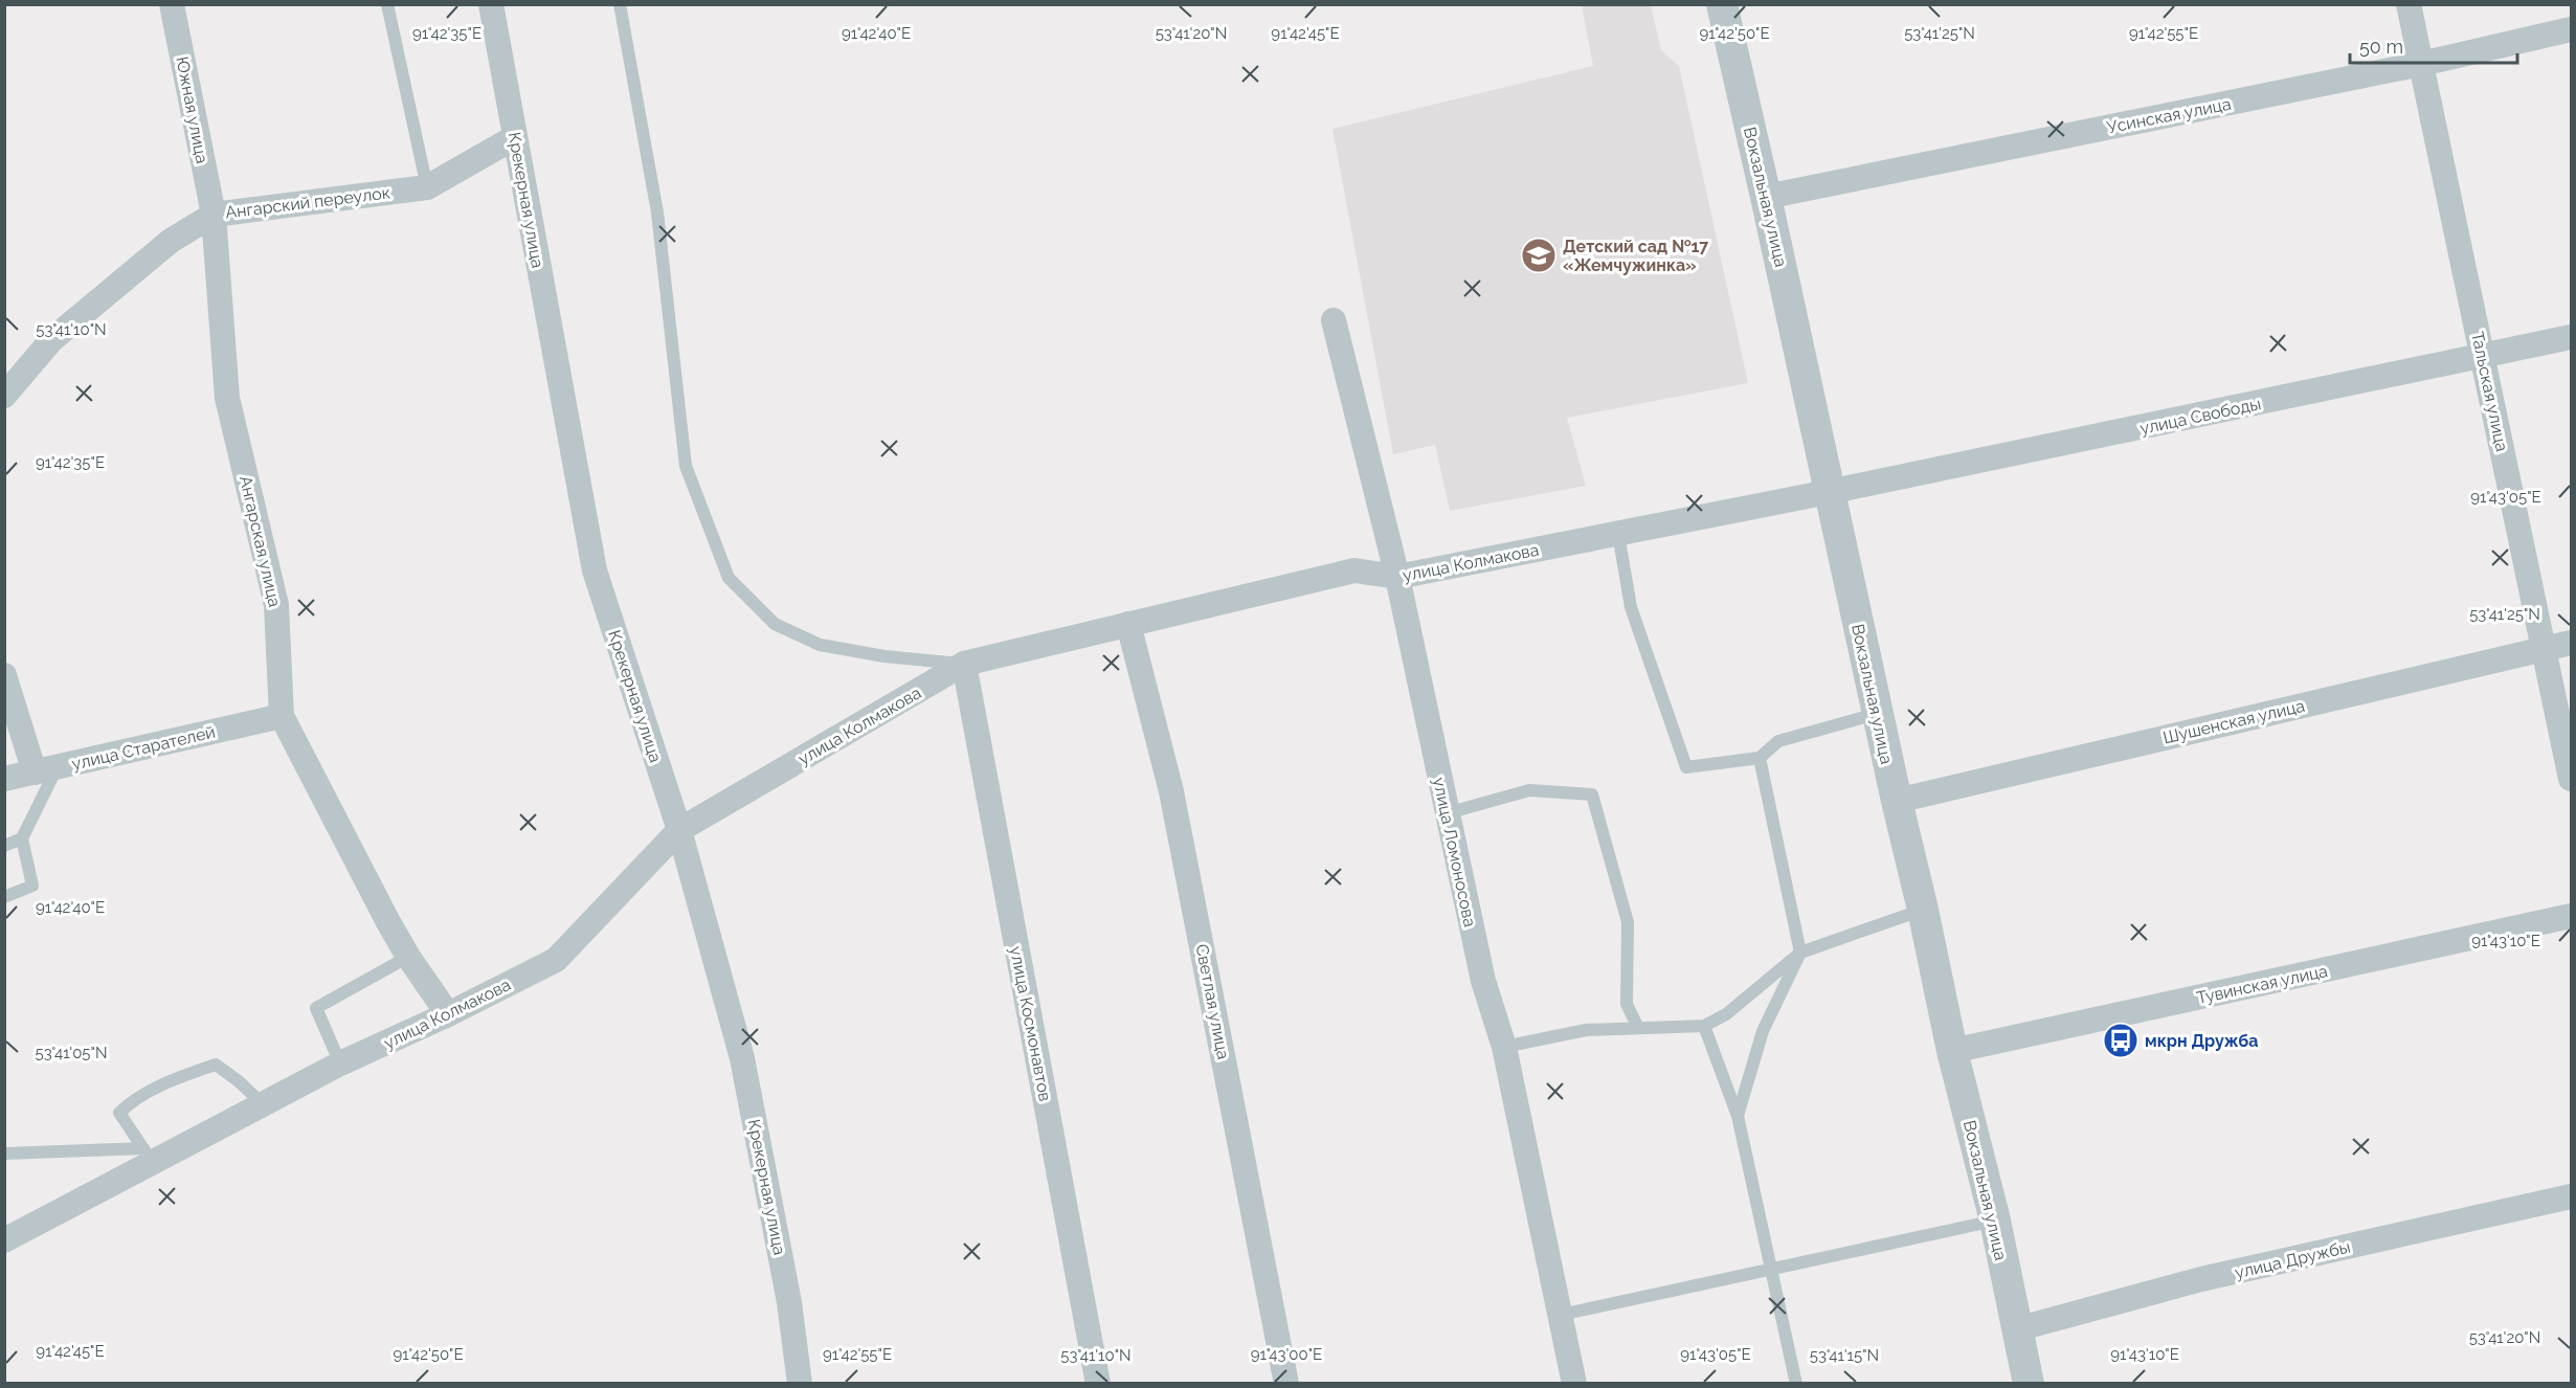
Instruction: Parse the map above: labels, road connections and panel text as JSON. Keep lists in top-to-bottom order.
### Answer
{
  "streets": {
    "street": [
      "Южная улица",
      "Усинская улица",
      "Вокзальная улица",
      "Крекерная улица",
      "Ангарский переулок",
      "Тальская улица",
      "улица Свободы",
      "Ангарская улица",
      "улица Колмакова",
      "Шушенская улица",
      "улица Старателей",
      "улица Ломоносова",
      "Тувинская улица",
      "Светлая улица",
      "улица Космонавтов",
      "улица Дружбы"
    ]
  },
  "crossings": [
    ["Южная улица", "Ангарский переулок"],
    ["Южная улица", "Ангарская улица"],
    ["Усинская улица", "Вокзальная улица"],
    ["Усинская улица", "Тальская улица"],
    ["Вокзальная улица", "улица Свободы"],
    ["Вокзальная улица", "улица Колмакова"],
    ["Вокзальная улица", "Шушенская улица"],
    ["Вокзальная улица", "Тувинская улица"],
    ["Вокзальная улица", "улица Дружбы"],
    ["Крекерная улица", "Ангарский переулок"],
    ["Крекерная улица", "улица Колмакова"],
    ["Ангарский переулок", "Ангарская улица"],
    ["Тальская улица", "улица Свободы"],
    ["Тальская улица", "Шушенская улица"],
    ["улица Свободы", "улица Колмакова"],
    ["Ангарская улица", "улица Колмакова"],
    ["Ангарская улица", "улица Старателей"],
    ["улица Колмакова", "улица Ломоносова"],
    ["улица Колмакова", "Светлая улица"],
    ["улица Колмакова", "улица Космонавтов"]
  ],
  "places": {
    "school or university": ["Детский сад №17 «Жемчужинка»"],
    "bus stop": ["мкрн Дружба"]
  },
  "scale_bar": "50 m",
  "coordinates": [
    "53°41'20\"N",
    "53°41'25\"N",
    "91°42'35\"E",
    "91°42'40\"E",
    "91°42'45\"E",
    "91°42'50\"E",
    "91°42'55\"E",
    "53°41'10\"N",
    "91°43'05\"E",
    "91°43'10\"E",
    "53°41'05\"N",
    "91°43'00\"E",
    "53°41'15\"N"
  ]
}
